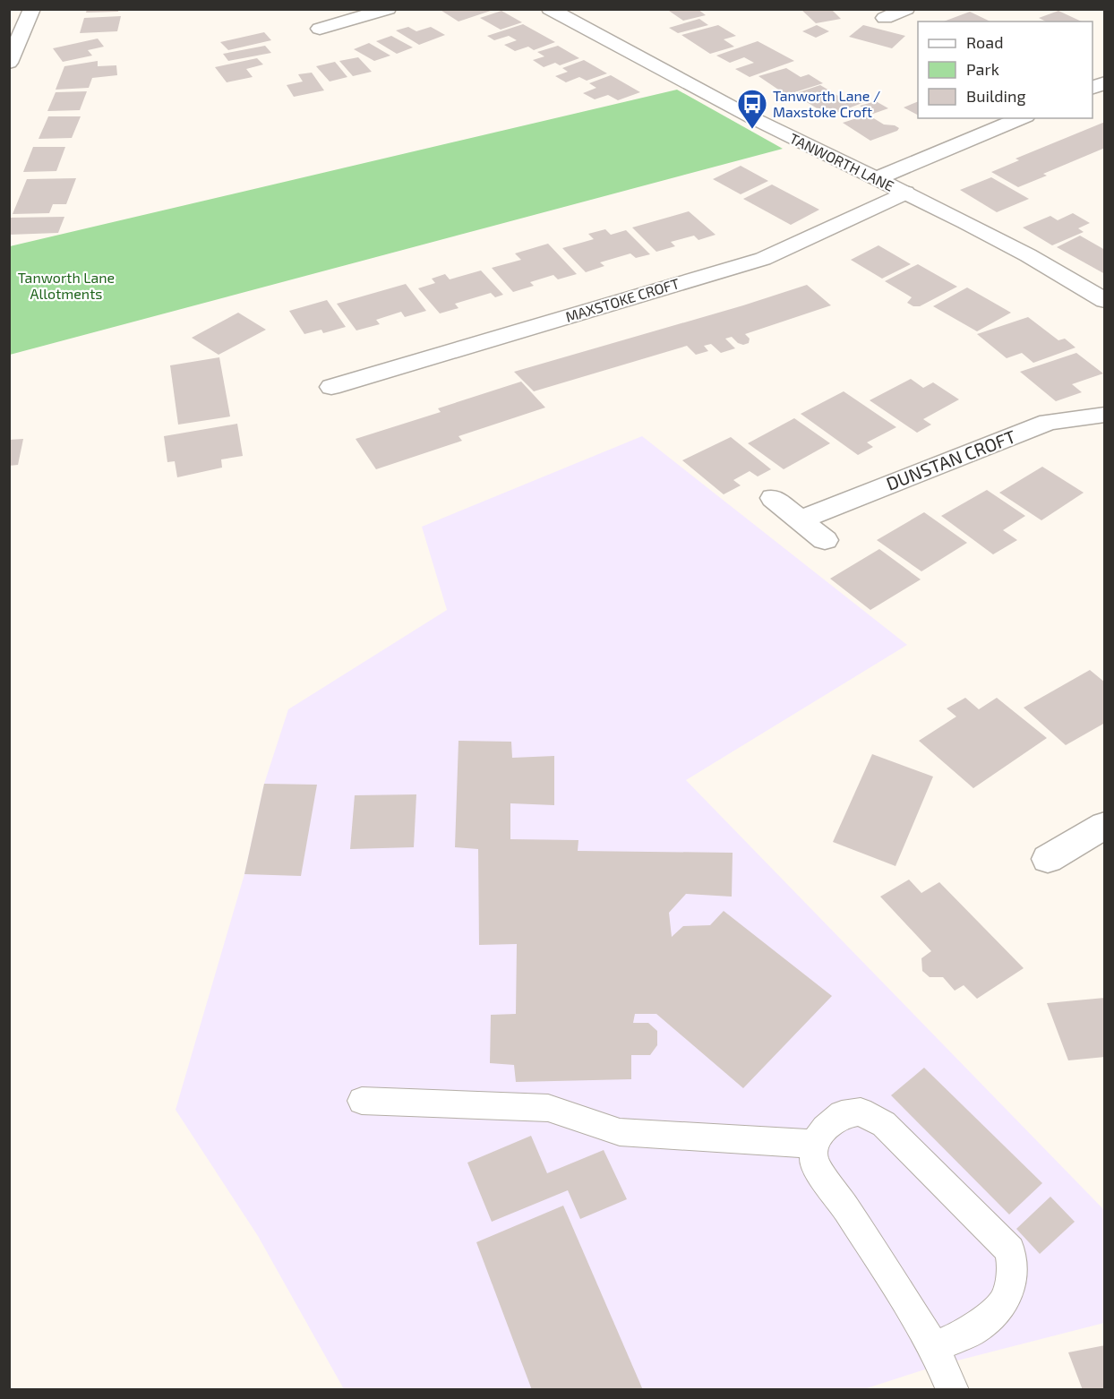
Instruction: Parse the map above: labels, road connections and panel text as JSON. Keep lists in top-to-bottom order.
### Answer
{
  "streets": {
    "street": ["TANWORTH LANE", "MAXSTOKE CROFT", "DUNSTAN CROFT"]
  },
  "crossings": [
    ["TANWORTH LANE", "MAXSTOKE CROFT"]
  ],
  "parks": ["Tanworth Lane Allotments"],
  "places": {
    "bus stop": ["Tanworth Lane / Maxstoke Croft"]
  },
  "legend": ["Road", "Park", "Building"]
}
